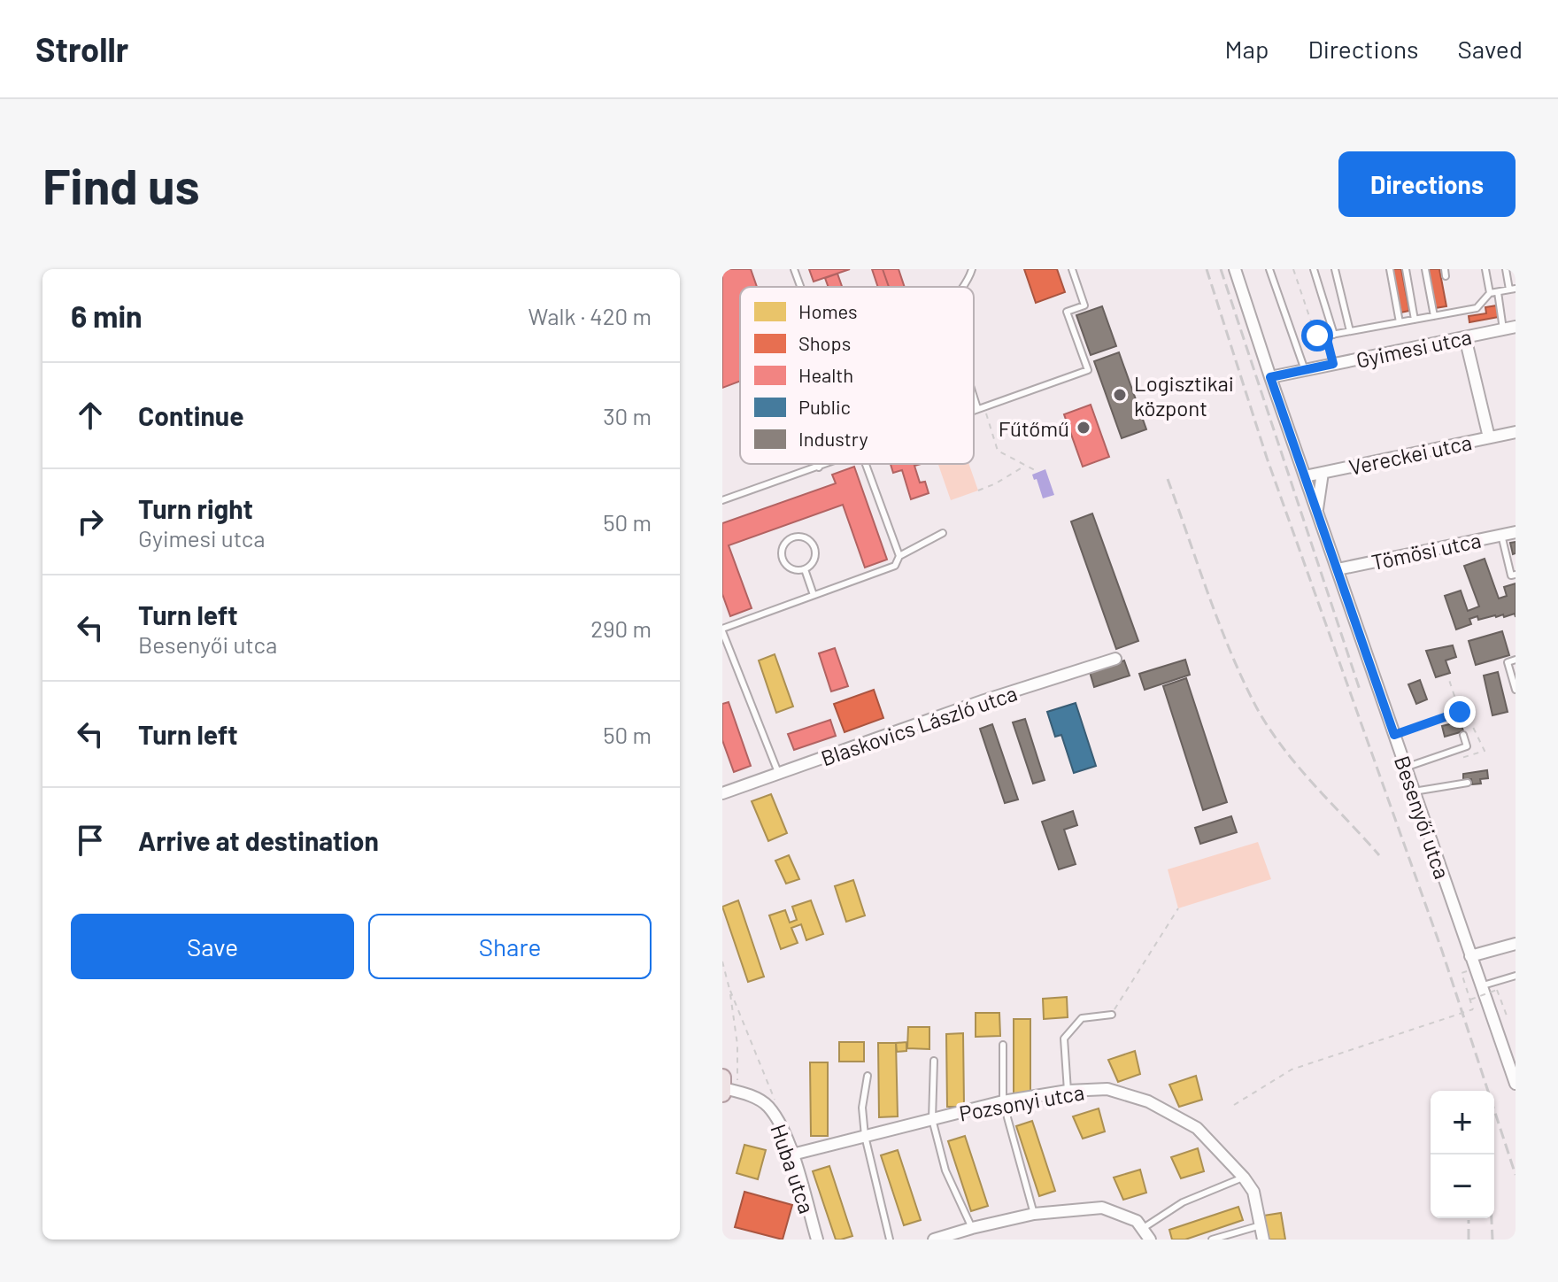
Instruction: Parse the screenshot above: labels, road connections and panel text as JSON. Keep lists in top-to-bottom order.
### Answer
{
  "streets": {
    "street": [
      "Gyimesi utca",
      "Vereckei utca",
      "Tömösi utca",
      "Blaskovics László utca",
      "Besenyői utca",
      "Pozsonyi utca",
      "Huba utca"
    ]
  },
  "crossings": [
    ["Gyimesi utca", "Besenyői utca"],
    ["Vereckei utca", "Besenyői utca"],
    ["Tömösi utca", "Besenyői utca"],
    ["Pozsonyi utca", "Huba utca"]
  ],
  "places": ["Logisztikai központ", "Fűtőmű"],
  "legend": [
    "Homes",
    "Shops",
    "Health",
    "Public",
    "Industry"
  ],
  "page": {
    "header": "Strollr",
    "nav": ["Map", "Directions", "Saved"],
    "buttons": [
      "Directions",
      ["Save", "Share"]
    ],
    "title": "Find us",
    "heading": ["6 min", "Walk · 420 m"],
    "list": [
      ["Continue", "30 m"],
      ["Turn right", "Gyimesi utca", "50 m"],
      ["Turn left", "Besenyői utca", "290 m"],
      ["Turn left", "50 m"],
      "Arrive at destination"
    ],
    "map_buttons": ["+", "−"]
  }
}
